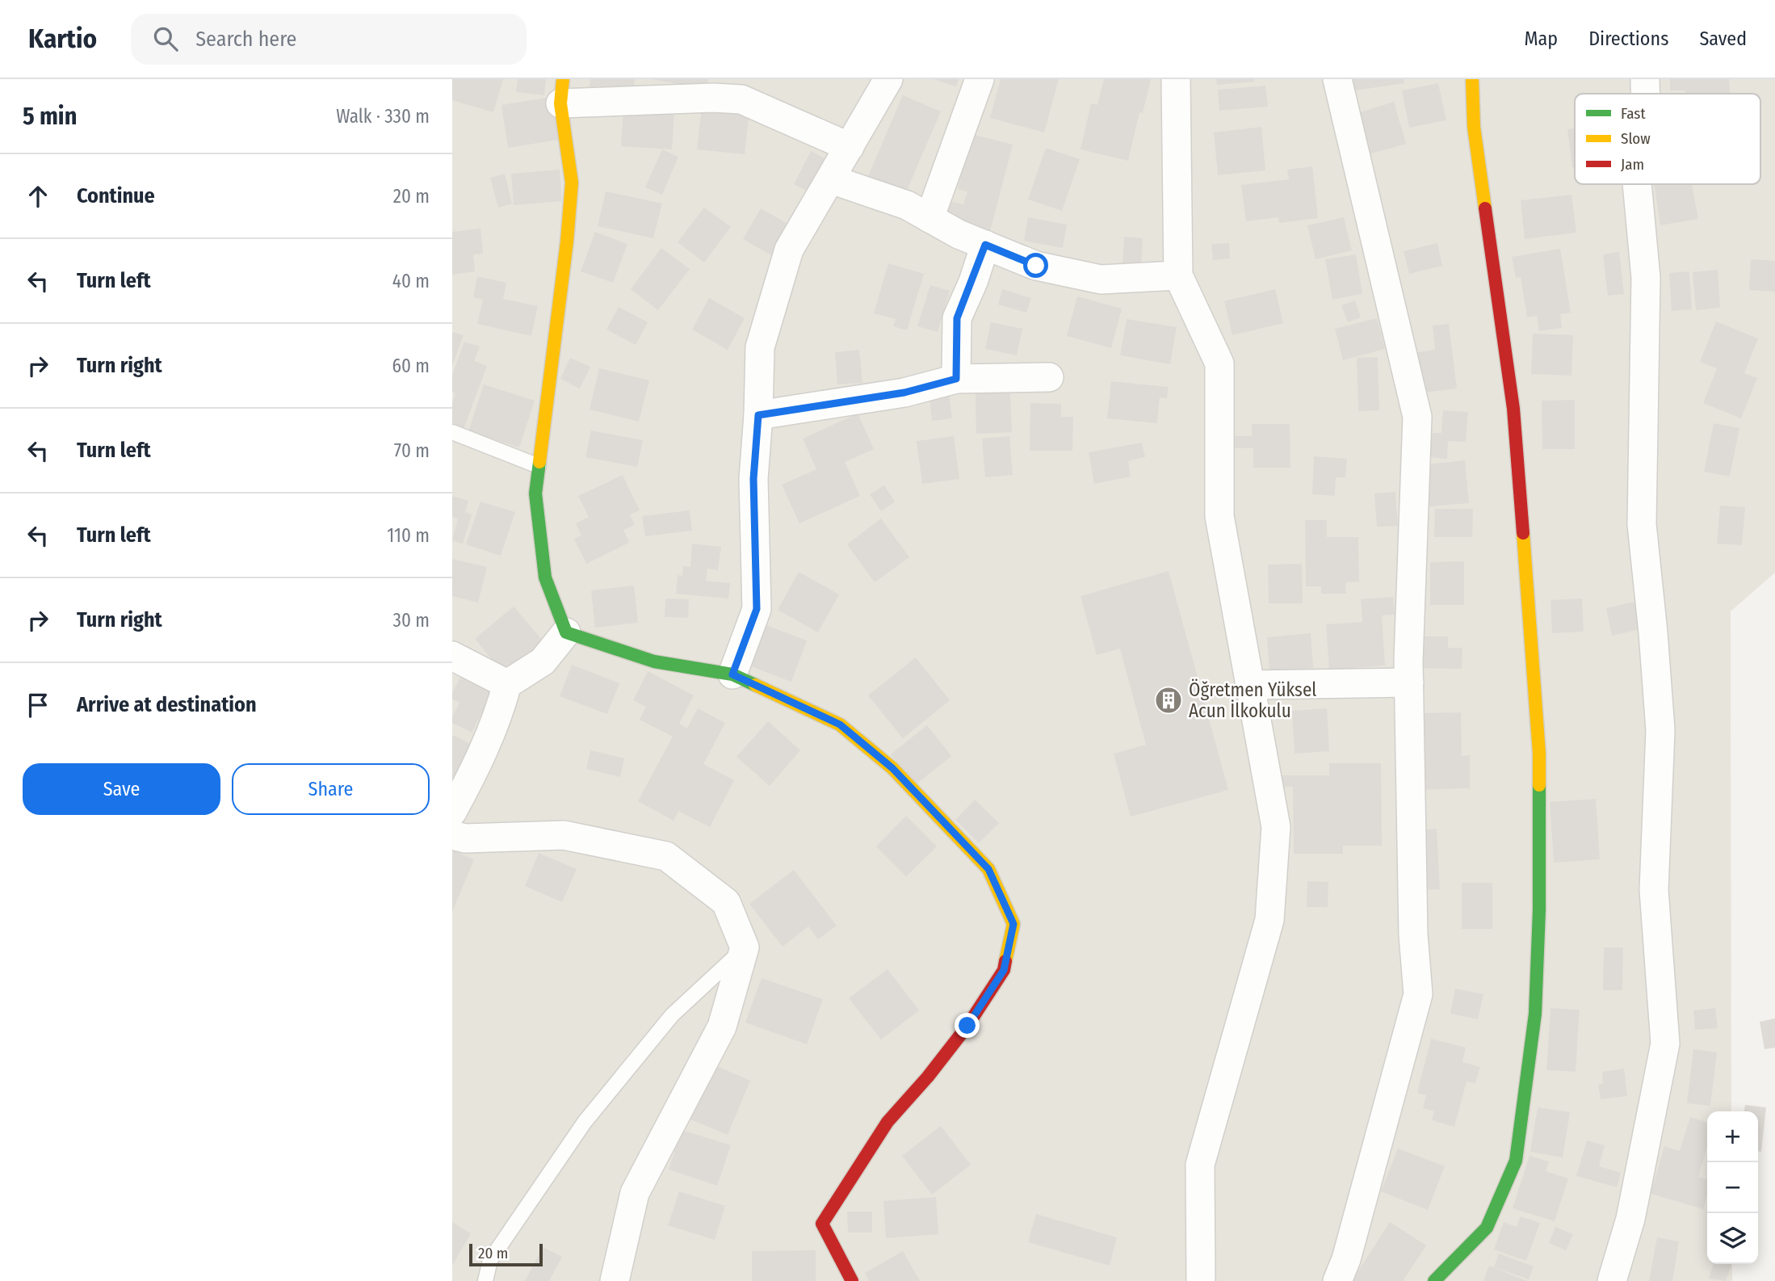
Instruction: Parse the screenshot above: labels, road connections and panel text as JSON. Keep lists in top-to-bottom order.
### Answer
{
  "places": {
    "building": ["Öğretmen Yüksel Acun İlkokulu"]
  },
  "legend": ["Fast", "Slow", "Jam"],
  "scale_bar": "20 m",
  "page": {
    "header": "Kartio",
    "search": "Search here",
    "nav": ["Map", "Directions", "Saved"],
    "heading": ["5 min", "Walk · 330 m"],
    "list": [
      ["Continue", "20 m"],
      ["Turn left", "40 m"],
      ["Turn right", "60 m"],
      ["Turn left", "70 m"],
      ["Turn left", "110 m"],
      ["Turn right", "30 m"],
      "Arrive at destination"
    ],
    "buttons": ["Save", "Share"],
    "map_buttons": ["+", "−"],
    "scale": "20 m"
  }
}
